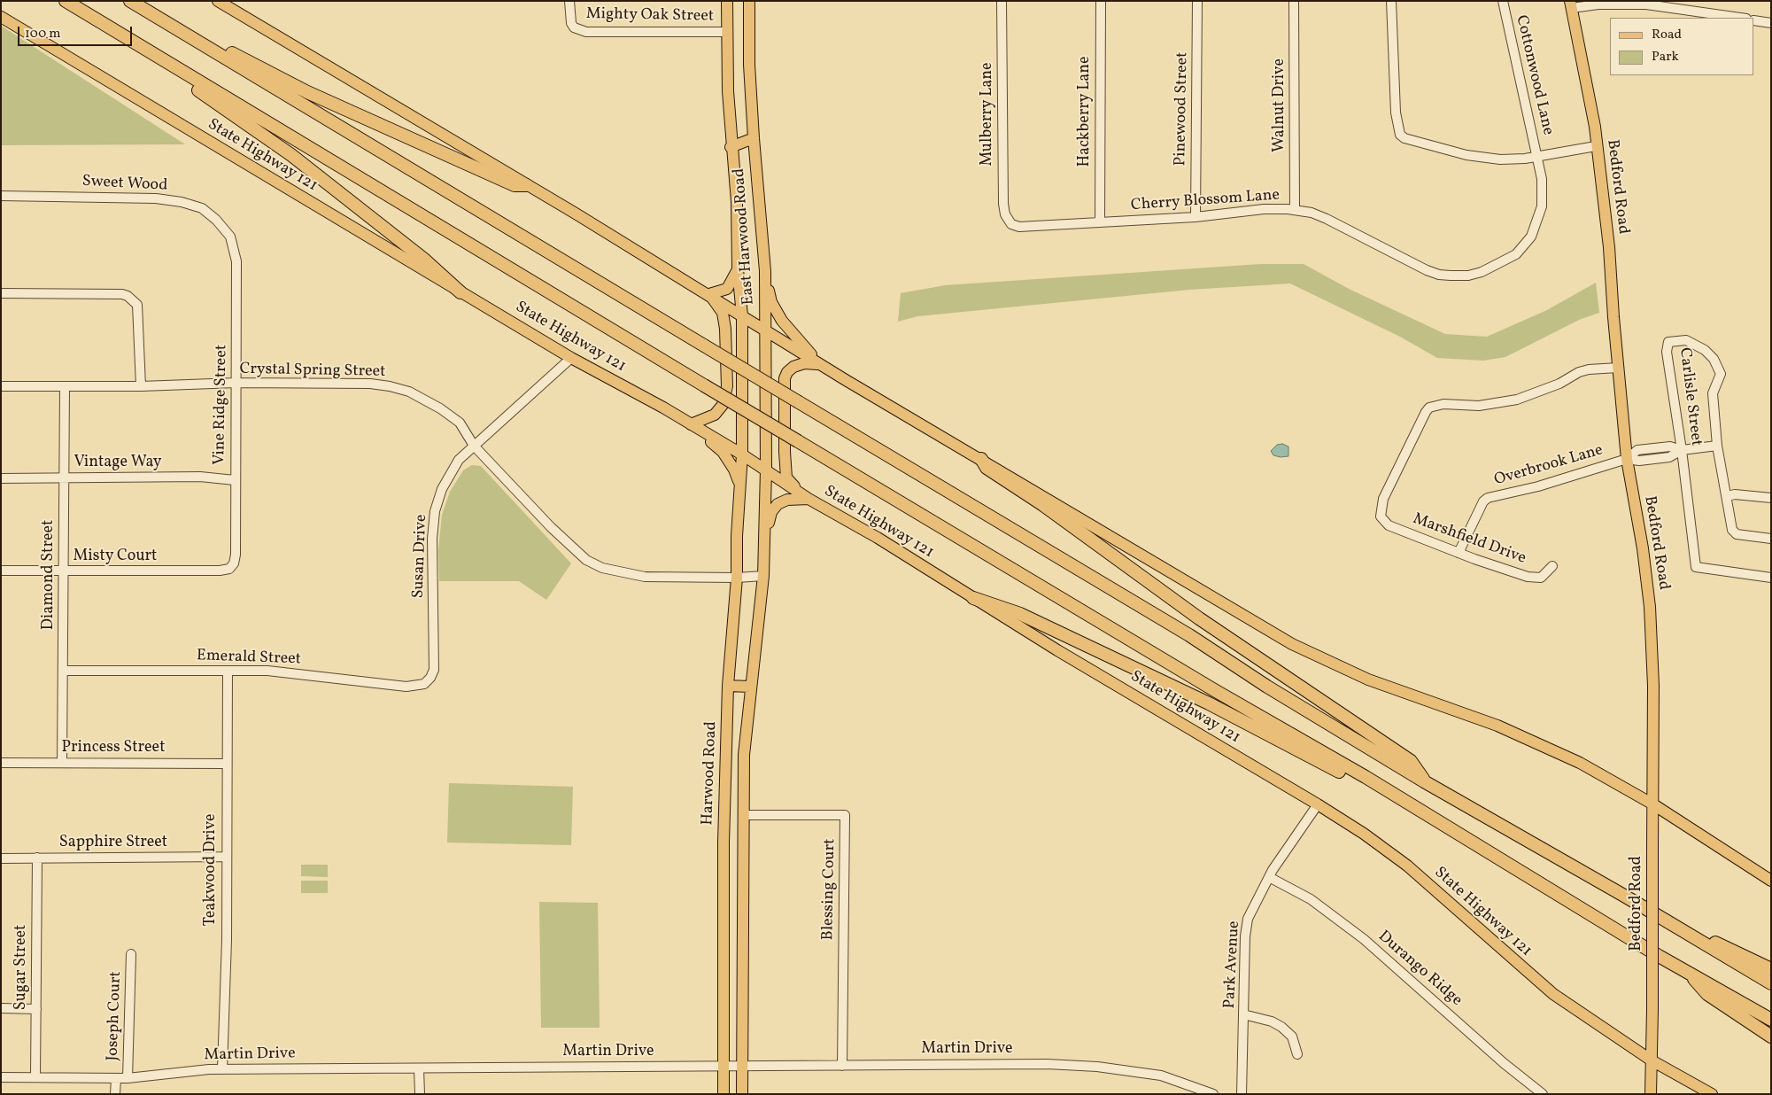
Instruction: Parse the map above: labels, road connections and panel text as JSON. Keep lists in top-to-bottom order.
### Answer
{
  "streets": {
    "main road": [
      "State Highway 121",
      "Bedford Road",
      "East Harwood Road",
      "Harwood Road"
    ],
    "street": [
      "Mighty Oak Street",
      "Cottonwood Lane",
      "Walnut Drive",
      "Pinewood Street",
      "Hackberry Lane",
      "Mulberry Lane",
      "Sweet Wood",
      "Cherry Blossom Lane",
      "Crystal Spring Street",
      "Carlisle Street",
      "Vine Ridge Street",
      "Vintage Way",
      "Overbrook Lane",
      "Marshfield Drive",
      "Susan Drive",
      "Misty Court",
      "Diamond Street",
      "Emerald Street",
      "Princess Street",
      "Sapphire Street",
      "Teakwood Drive",
      "Blessing Court",
      "Park Avenue",
      "Sugar Street",
      "Durango Ridge",
      "Joseph Court",
      "Martin Drive"
    ]
  },
  "crossings": [
    ["Mighty Oak Street", "East Harwood Road"],
    ["Cottonwood Lane", "Cherry Blossom Lane"],
    ["Walnut Drive", "Cherry Blossom Lane"],
    ["Pinewood Street", "Cherry Blossom Lane"],
    ["Hackberry Lane", "Cherry Blossom Lane"],
    ["Mulberry Lane", "Cherry Blossom Lane"],
    ["State Highway 121", "Bedford Road"],
    ["State Highway 121", "East Harwood Road"],
    ["State Highway 121", "Susan Drive"],
    ["State Highway 121", "Harwood Road"],
    ["State Highway 121", "Park Avenue"],
    ["Sweet Wood", "Vine Ridge Street"],
    ["Bedford Road", "Overbrook Lane"],
    ["Bedford Road", "Marshfield Drive"],
    ["East Harwood Road", "Harwood Road"],
    ["Crystal Spring Street", "Vine Ridge Street"],
    ["Crystal Spring Street", "Susan Drive"],
    ["Crystal Spring Street", "Diamond Street"],
    ["Crystal Spring Street", "Harwood Road"],
    ["Carlisle Street", "Overbrook Lane"],
    ["Vine Ridge Street", "Vintage Way"],
    ["Vine Ridge Street", "Misty Court"],
    ["Vintage Way", "Diamond Street"],
    ["Overbrook Lane", "Marshfield Drive"],
    ["Susan Drive", "Emerald Street"],
    ["Misty Court", "Diamond Street"],
    ["Diamond Street", "Emerald Street"],
    ["Diamond Street", "Princess Street"],
    ["Emerald Street", "Teakwood Drive"],
    ["Princess Street", "Teakwood Drive"],
    ["Harwood Road", "Blessing Court"],
    ["Harwood Road", "Martin Drive"],
    ["Sapphire Street", "Teakwood Drive"],
    ["Sapphire Street", "Sugar Street"],
    ["Teakwood Drive", "Martin Drive"],
    ["Blessing Court", "Martin Drive"],
    ["Park Avenue", "Durango Ridge"],
    ["Sugar Street", "Martin Drive"],
    ["Joseph Court", "Martin Drive"]
  ],
  "legend": ["Road", "Park"],
  "scale_bar": "100 m"
}
